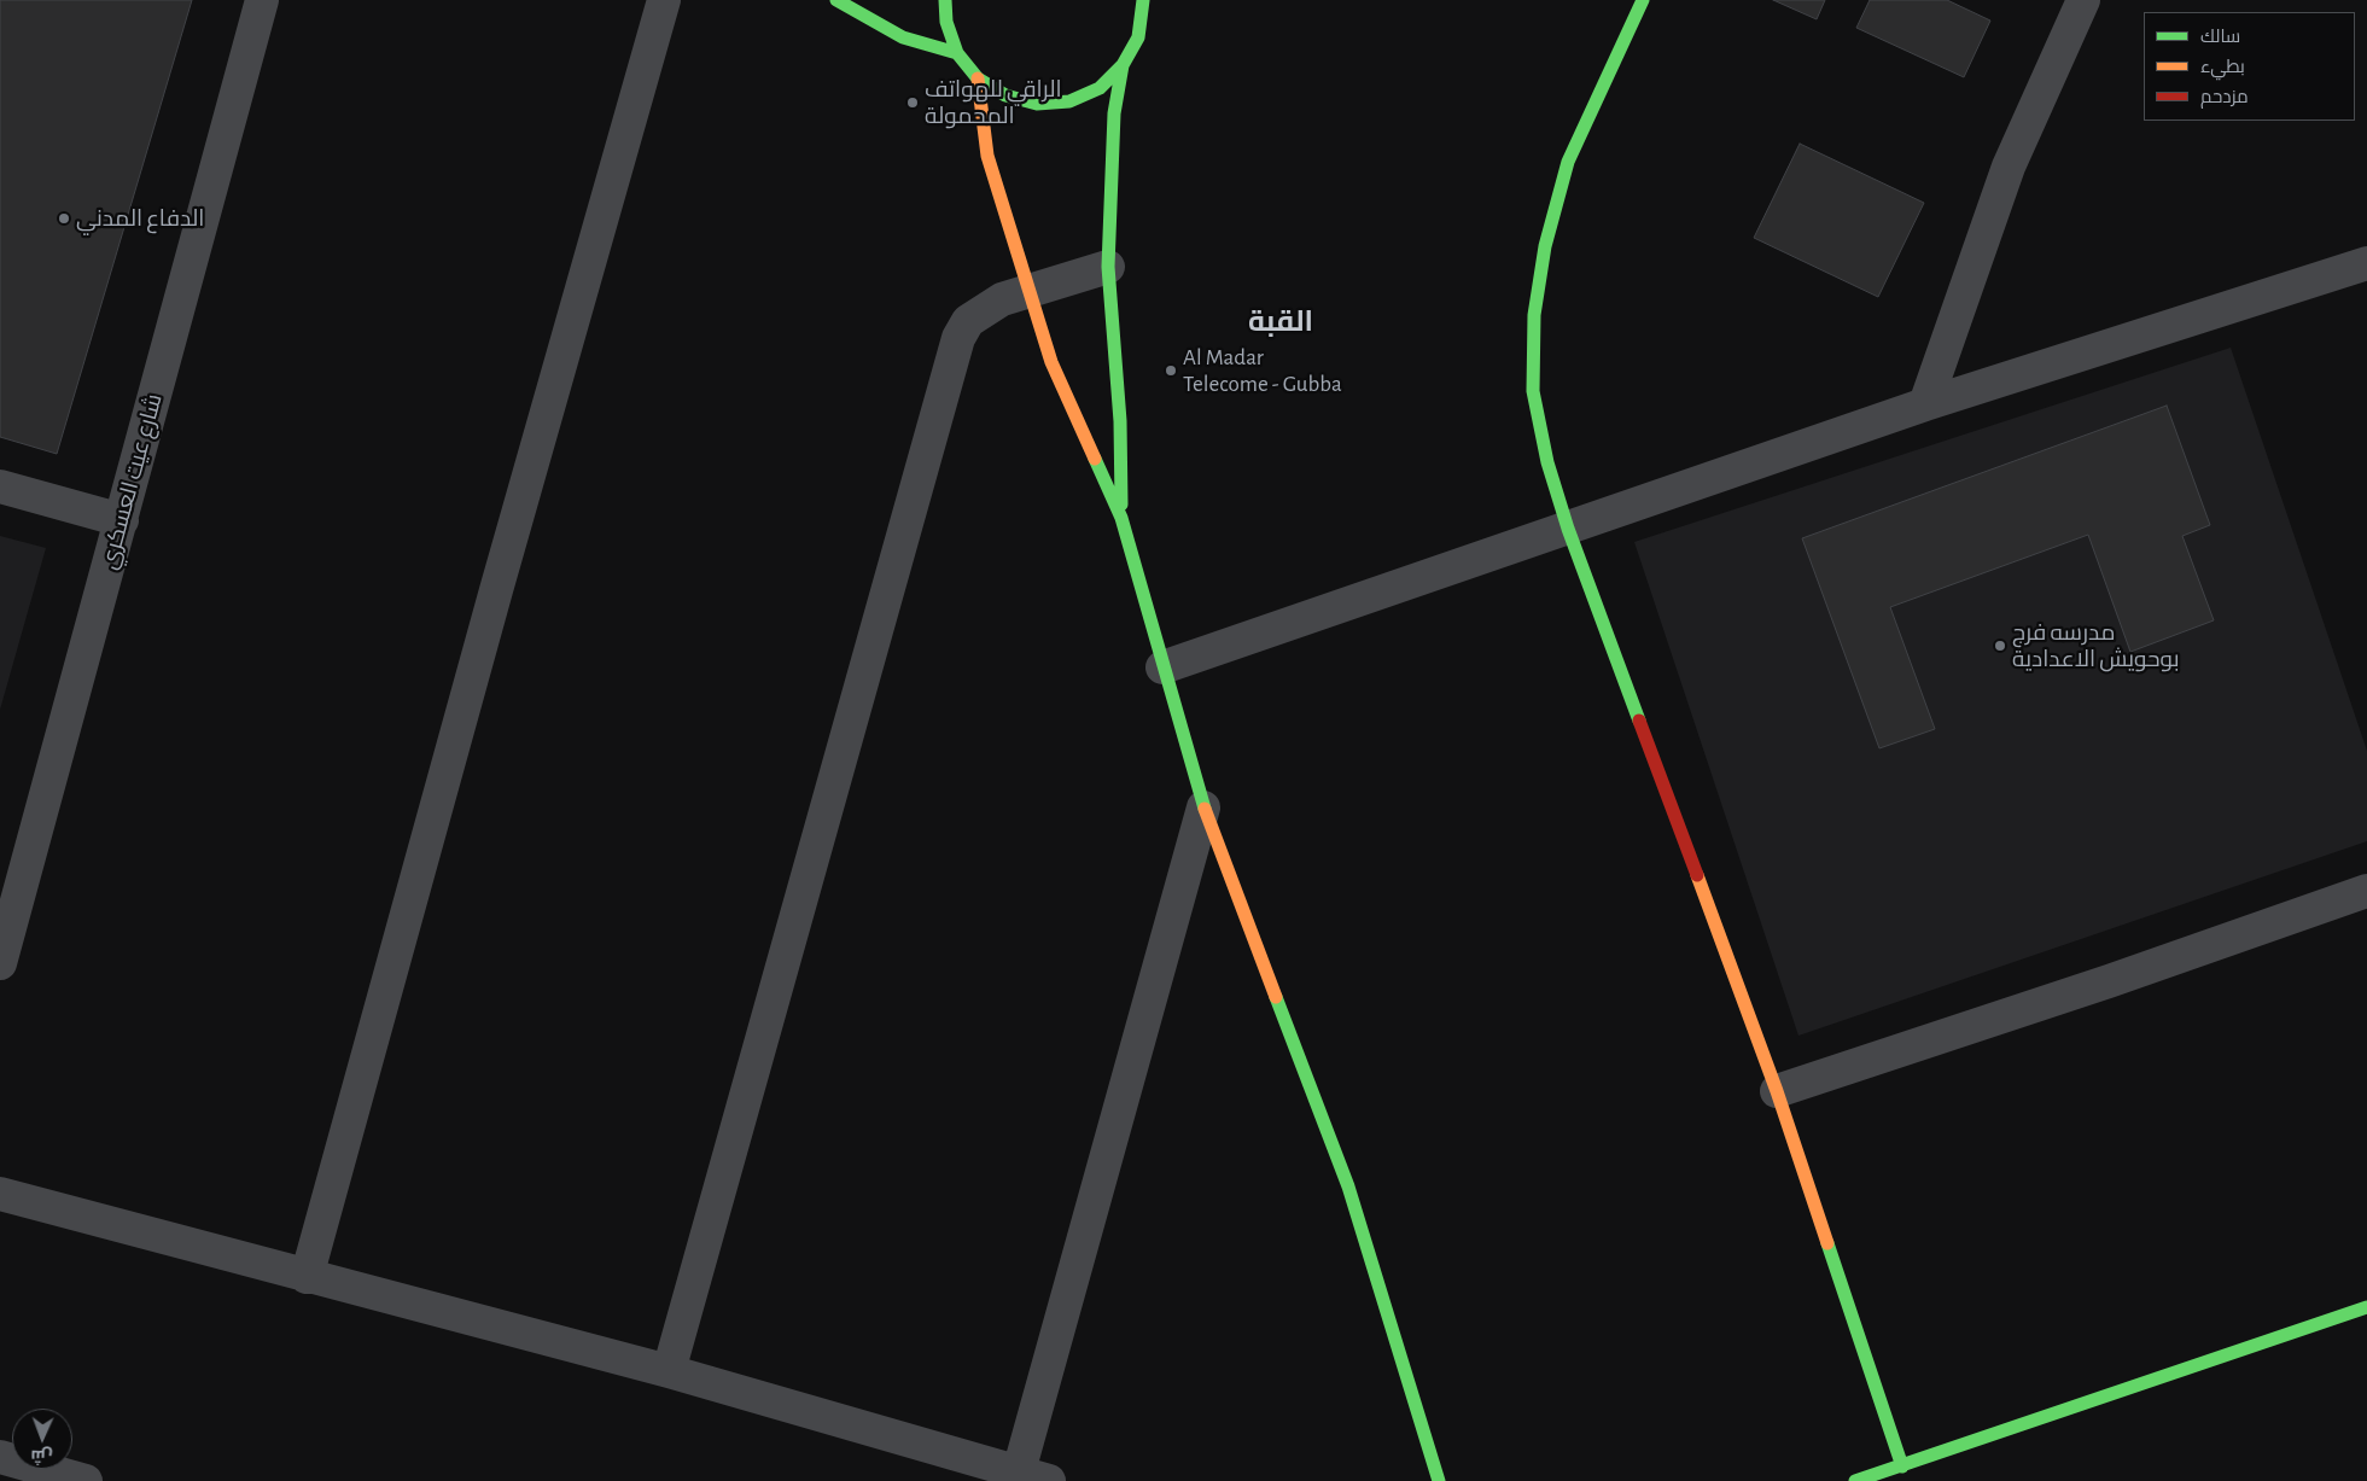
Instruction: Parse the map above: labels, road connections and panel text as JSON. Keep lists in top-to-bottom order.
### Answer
{
  "streets": {
    "street": ["شارع عيت العسكري"]
  },
  "districts": ["القبة"],
  "places": [
    "الراقي للهواتف المحمولة",
    "الدفاع المدني",
    "Al Madar Telecome - Gubba",
    "مدرسه فرج بوحويش الاعدادية"
  ],
  "legend": ["سالك", "بطيء", "مزدحم"],
  "north": "bottom"
}
